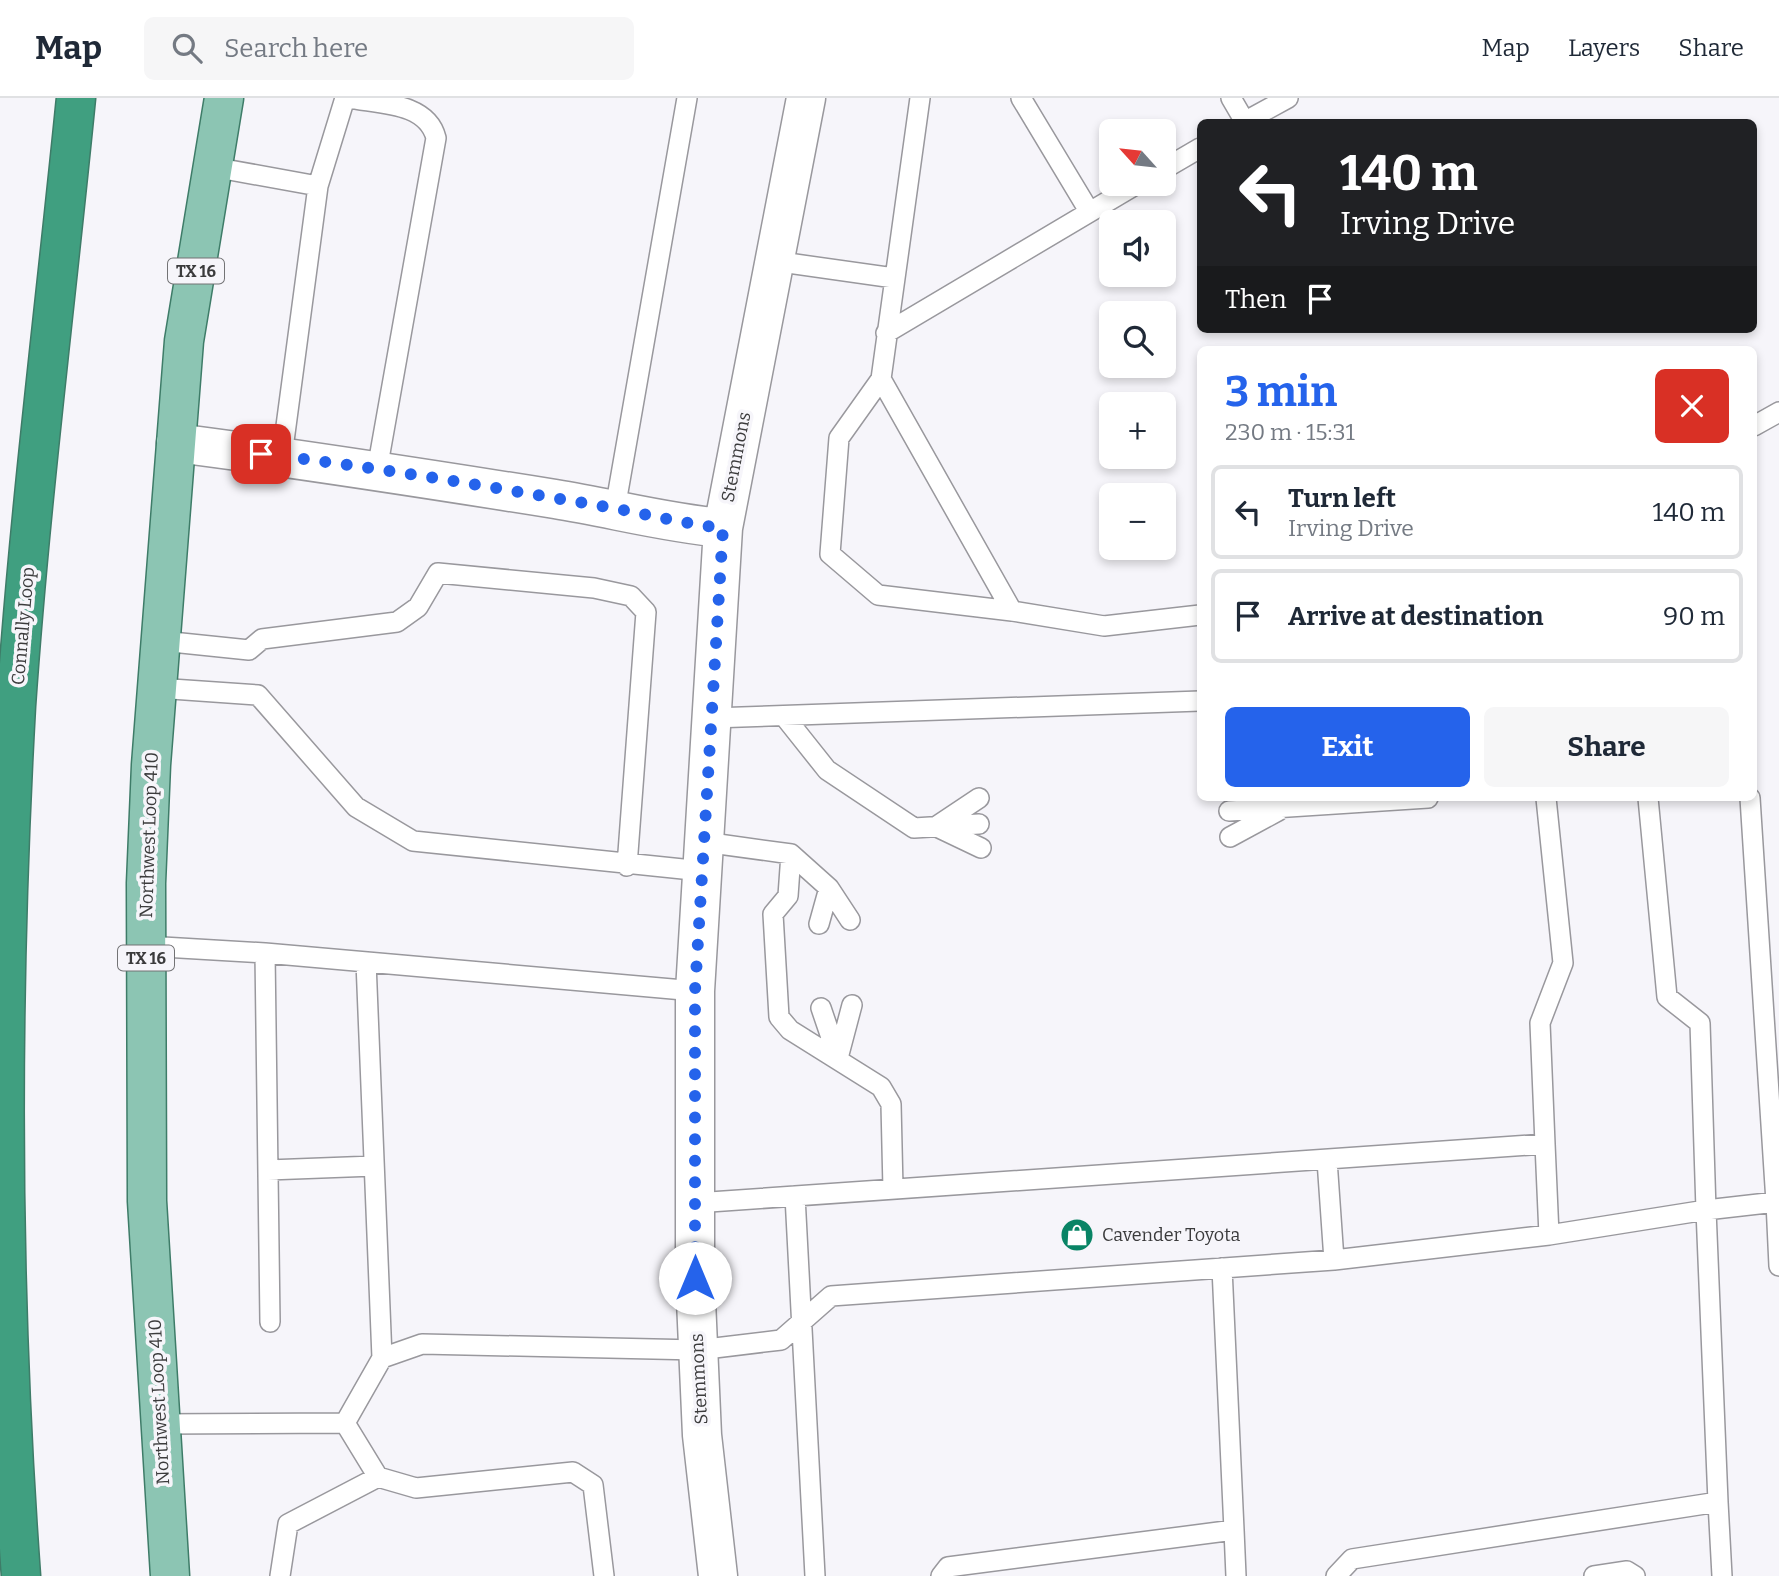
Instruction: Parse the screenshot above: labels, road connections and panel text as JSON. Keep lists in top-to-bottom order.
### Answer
{
  "streets": {
    "highway": ["Connally Loop"],
    "main road": ["TX 16", "Northwest Loop 410"],
    "street": ["Stemmons"]
  },
  "places": {
    "shop": ["Cavender Toyota"]
  },
  "north": "top left",
  "page": {
    "header": "Map",
    "search": "Search here",
    "nav": ["Map", "Layers", "Share"],
    "map_buttons": ["+", "−"],
    "turn": ["140 m", "Irving Drive"],
    "then": "Then",
    "heading": ["3 min", "230 m · 15:31"],
    "list": [
      {
        "name": "Turn left",
        "note": "Irving Drive",
        "value": "140 m"
      },
      {
        "name": "Arrive at destination",
        "value": "90 m"
      }
    ],
    "buttons": ["Exit", "Share"]
  }
}
